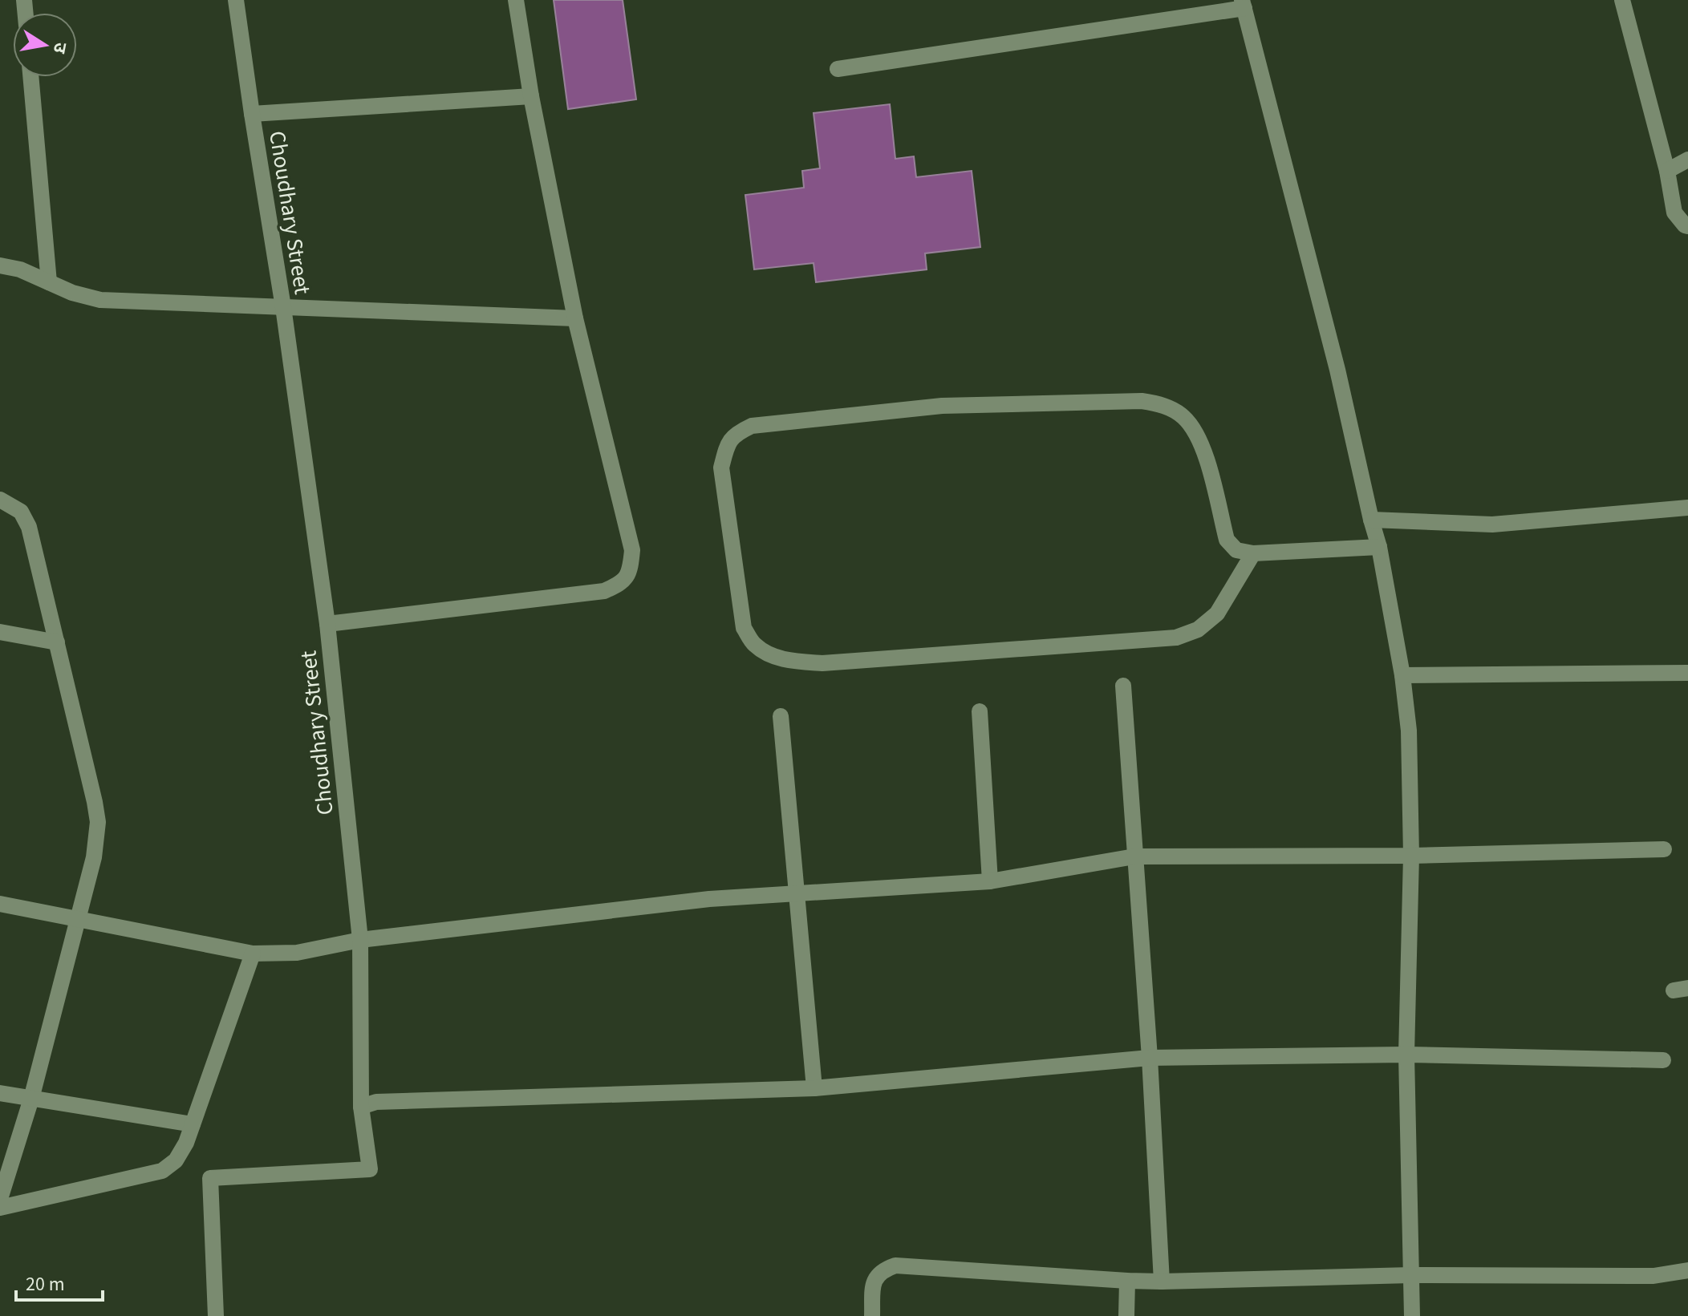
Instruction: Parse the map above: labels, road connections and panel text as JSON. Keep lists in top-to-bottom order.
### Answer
{
  "streets": {
    "street": ["Choudhary Street"]
  },
  "scale_bar": "20 m",
  "north": "right"
}
